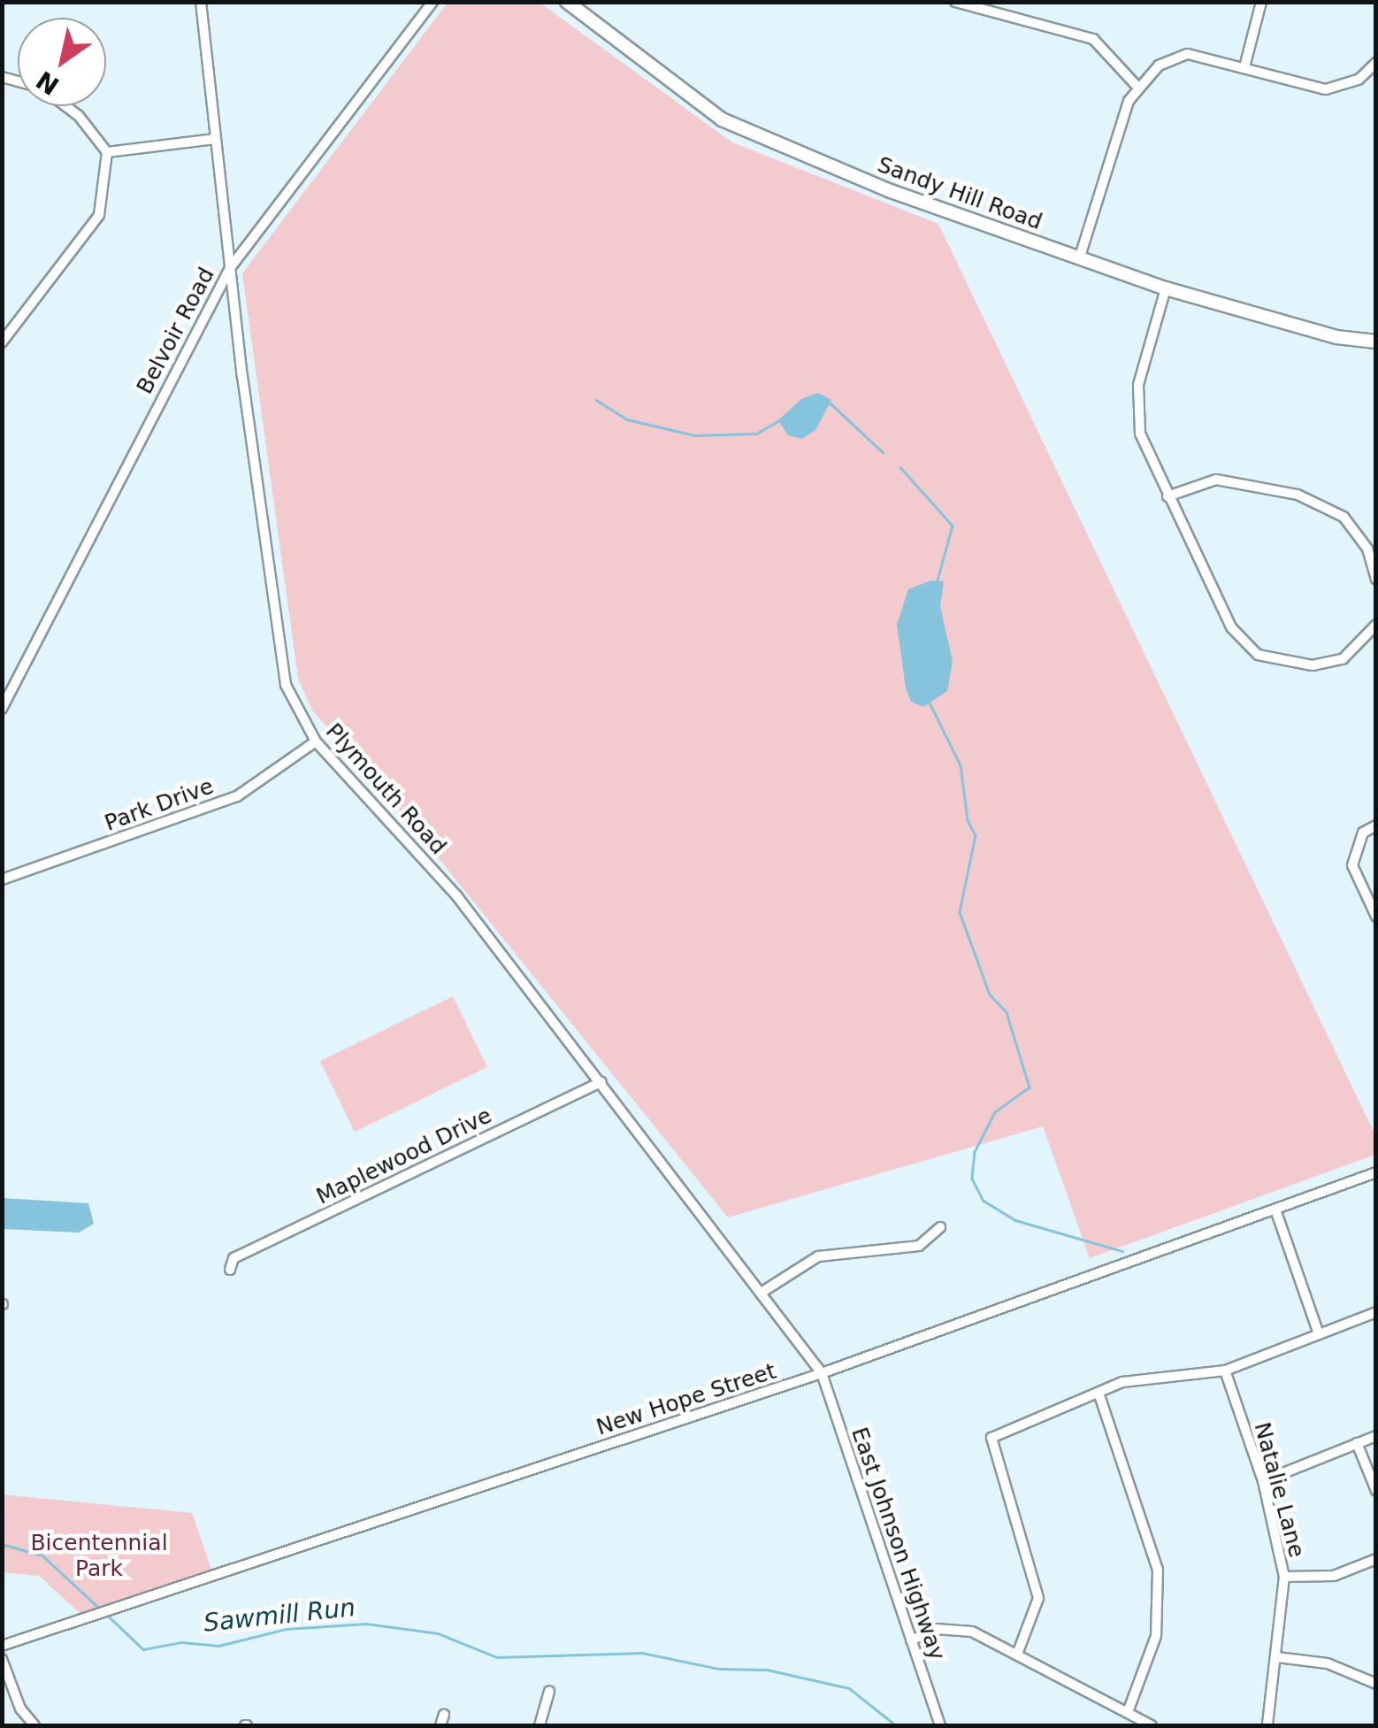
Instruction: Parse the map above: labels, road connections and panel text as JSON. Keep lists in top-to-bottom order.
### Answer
{
  "streets": {
    "main road": ["Sandy Hill Road"],
    "street": [
      "Belvoir Road",
      "Plymouth Road",
      "Park Drive",
      "Maplewood Drive",
      "New Hope Street",
      "Natalie Lane",
      "East Johnson Highway"
    ]
  },
  "crossings": [
    ["Belvoir Road", "Plymouth Road"],
    ["Plymouth Road", "Park Drive"],
    ["Plymouth Road", "Maplewood Drive"],
    ["Plymouth Road", "New Hope Street"],
    ["Plymouth Road", "East Johnson Highway"],
    ["New Hope Street", "East Johnson Highway"]
  ],
  "water": ["Sawmill Run"],
  "parks": ["Bicentennial Park"],
  "north": "bottom left"
}
